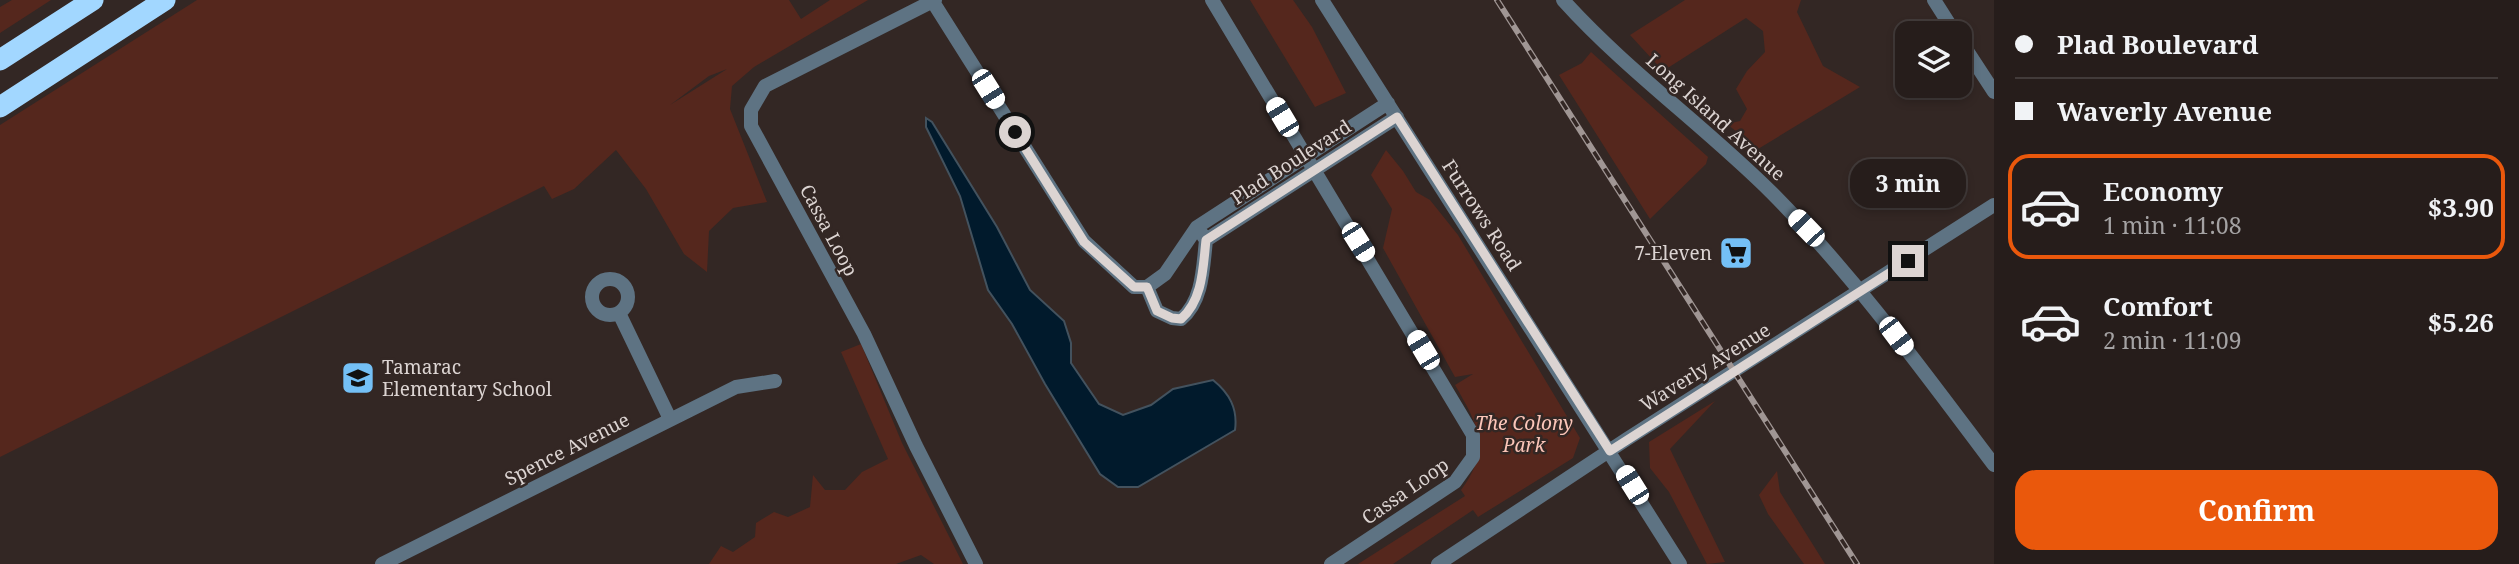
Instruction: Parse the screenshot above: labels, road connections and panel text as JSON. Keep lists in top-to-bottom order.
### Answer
{
  "streets": {
    "street": [
      "Long Island Avenue",
      "Plad Boulevard",
      "Furrows Road",
      "Cassa Loop",
      "Waverly Avenue",
      "Spence Avenue"
    ]
  },
  "crossings": [
    ["Long Island Avenue", "Waverly Avenue"],
    ["Plad Boulevard", "Furrows Road"],
    ["Plad Boulevard", "Cassa Loop"],
    ["Furrows Road", "Waverly Avenue"]
  ],
  "parks": ["The Colony Park"],
  "places": {
    "supermarket": ["7-Eleven"],
    "school or university": ["Tamarac Elementary School"]
  },
  "page": {
    "banner": ["Plad Boulevard", "Waverly Avenue"],
    "list": [
      {
        "name": "Economy",
        "note": "1 min · 11:08",
        "value": "$3.90"
      },
      {
        "name": "Comfort",
        "note": "2 min · 11:09",
        "value": "$5.26"
      }
    ],
    "bubble": "3 min",
    "buttons": "Confirm"
  }
}
